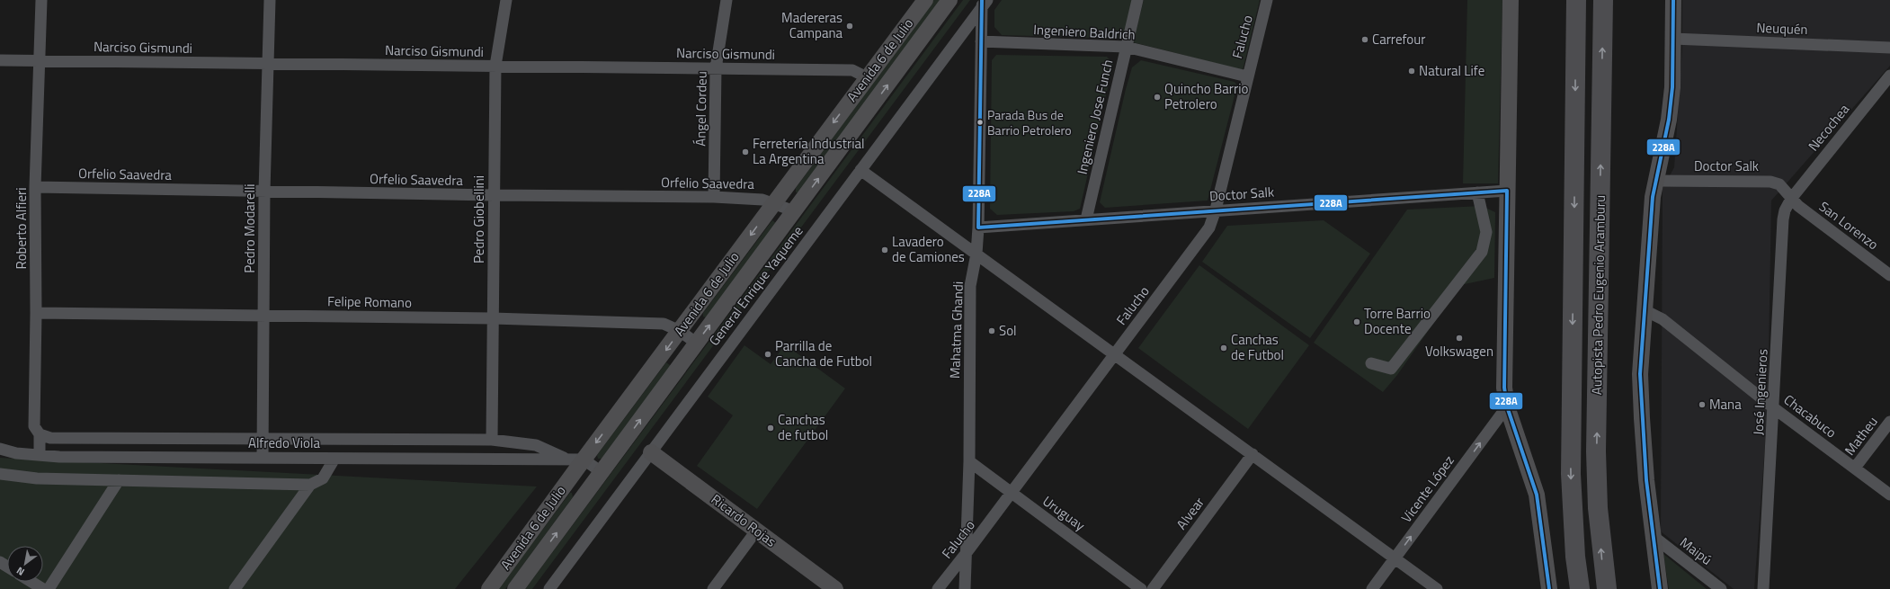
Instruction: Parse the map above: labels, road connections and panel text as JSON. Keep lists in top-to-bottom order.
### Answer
{
  "streets": {
    "highway": ["Autopista Pedro Eugenio Aramburu"],
    "street": [
      "Neuquén",
      "Ingeniero Baldrich",
      "Falucho",
      "Narciso Gismundi",
      "Avenida 6 de Julio",
      "Ángel Cordeu",
      "Ingeniero Jose Funch",
      "Necochea",
      "Doctor Salk",
      "Orfelio Saavedra",
      "Pedro Giobellini",
      "San Lorenzo",
      "Roberto Alfieri",
      "Pedro Modarelli",
      "General Enrique Yaqueme",
      "Felipe Romano",
      "Mahatma Ghandi",
      "José Ingenieros",
      "Chacabuco",
      "Matheu",
      "Alfredo Viola",
      "Vicente López",
      "Uruguay",
      "Alvear",
      "Ricardo Rojas",
      "Maipú"
    ]
  },
  "crossings": [
    ["Ingeniero Baldrich", "Falucho"],
    ["Ingeniero Baldrich", "Ingeniero Jose Funch"],
    ["Ingeniero Baldrich", "Mahatma Ghandi"],
    ["Falucho", "Doctor Salk"],
    ["Falucho", "Mahatma Ghandi"],
    ["Falucho", "Uruguay"],
    ["Narciso Gismundi", "Avenida 6 de Julio"],
    ["Narciso Gismundi", "Ángel Cordeu"],
    ["Narciso Gismundi", "Pedro Giobellini"],
    ["Narciso Gismundi", "Roberto Alfieri"],
    ["Narciso Gismundi", "Pedro Modarelli"],
    ["Avenida 6 de Julio", "Orfelio Saavedra"],
    ["Avenida 6 de Julio", "Felipe Romano"],
    ["Avenida 6 de Julio", "Alfredo Viola"],
    ["Ángel Cordeu", "Orfelio Saavedra"],
    ["Ingeniero Jose Funch", "Doctor Salk"],
    ["Necochea", "Doctor Salk"],
    ["Necochea", "San Lorenzo"],
    ["Necochea", "José Ingenieros"],
    ["Doctor Salk", "San Lorenzo"],
    ["Doctor Salk", "Mahatma Ghandi"],
    ["Doctor Salk", "José Ingenieros"],
    ["Orfelio Saavedra", "Pedro Giobellini"],
    ["Orfelio Saavedra", "Roberto Alfieri"],
    ["Orfelio Saavedra", "Pedro Modarelli"],
    ["Pedro Giobellini", "Felipe Romano"],
    ["Pedro Giobellini", "Alfredo Viola"],
    ["San Lorenzo", "José Ingenieros"],
    ["Roberto Alfieri", "Felipe Romano"],
    ["Roberto Alfieri", "Alfredo Viola"],
    ["Pedro Modarelli", "Felipe Romano"],
    ["Pedro Modarelli", "Alfredo Viola"],
    ["General Enrique Yaqueme", "Mahatma Ghandi"],
    ["General Enrique Yaqueme", "Ricardo Rojas"],
    ["Mahatma Ghandi", "Uruguay"],
    ["José Ingenieros", "Chacabuco"],
    ["Chacabuco", "Matheu"]
  ],
  "one_way": ["Vicente López"],
  "places": [
    "Madereras Campana",
    "Carrefour",
    "Natural Life",
    "Quincho Barrio Petrolero",
    "Parada Bus de Barrio Petrolero",
    "Ferretería Industrial La Argentina",
    "Lavadero de Camiones",
    "Torre Barrio Docente",
    "Sol",
    "Volkswagen",
    "Canchas de Futbol",
    "Parrilla de Cancha de Futbol",
    "Mana",
    "Canchas de futbol"
  ],
  "lines": ["transit line 228A"],
  "north": "bottom left"
}
